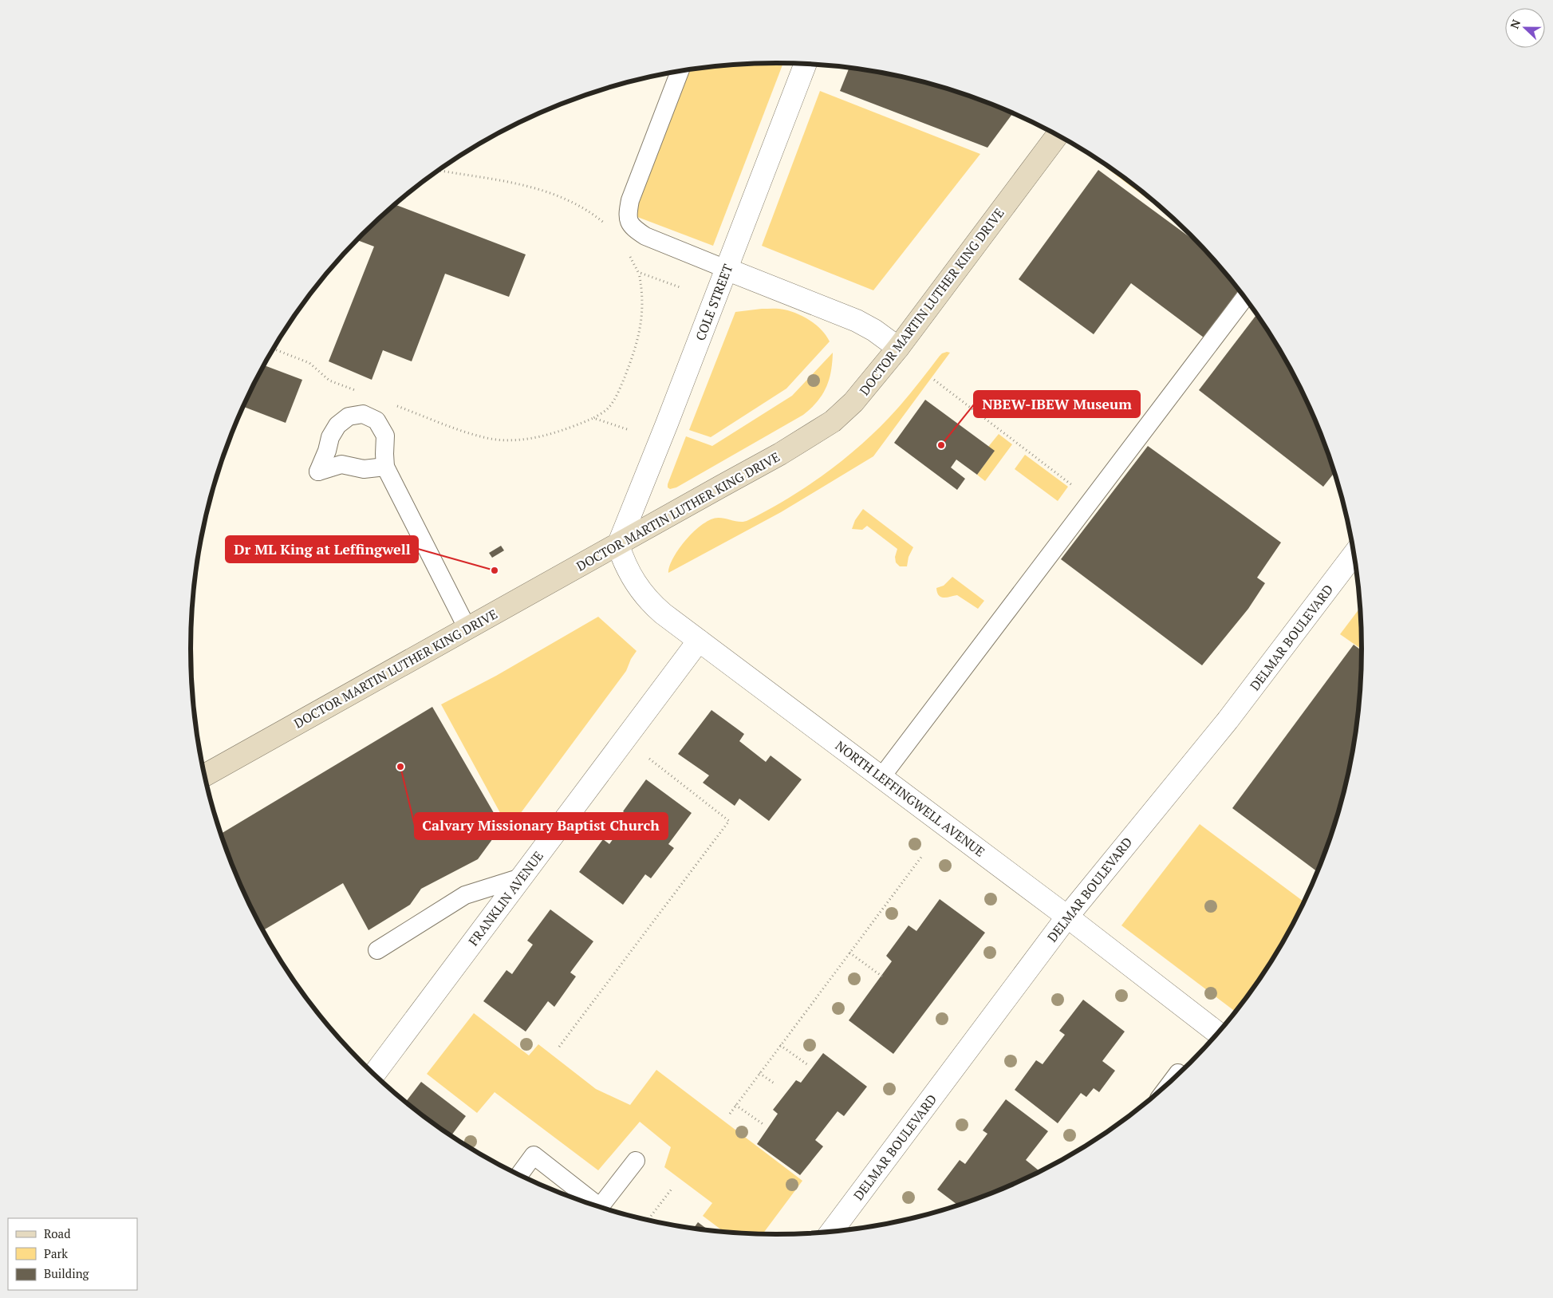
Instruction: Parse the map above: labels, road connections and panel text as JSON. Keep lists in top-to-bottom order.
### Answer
{
  "streets": {
    "main road": ["DOCTOR MARTIN LUTHER KING DRIVE"],
    "street": [
      "COLE STREET",
      "DELMAR BOULEVARD",
      "NORTH LEFFINGWELL AVENUE",
      "FRANKLIN AVENUE"
    ]
  },
  "crossings": [
    ["DOCTOR MARTIN LUTHER KING DRIVE", "COLE STREET"],
    ["DOCTOR MARTIN LUTHER KING DRIVE", "NORTH LEFFINGWELL AVENUE"],
    ["COLE STREET", "NORTH LEFFINGWELL AVENUE"],
    ["DELMAR BOULEVARD", "NORTH LEFFINGWELL AVENUE"],
    ["NORTH LEFFINGWELL AVENUE", "FRANKLIN AVENUE"]
  ],
  "places": ["NBEW-IBEW Museum", "Dr ML King at Leffingwell", "Calvary Missionary Baptist Church"],
  "legend": ["Road", "Park", "Building"],
  "north": "left"
}
